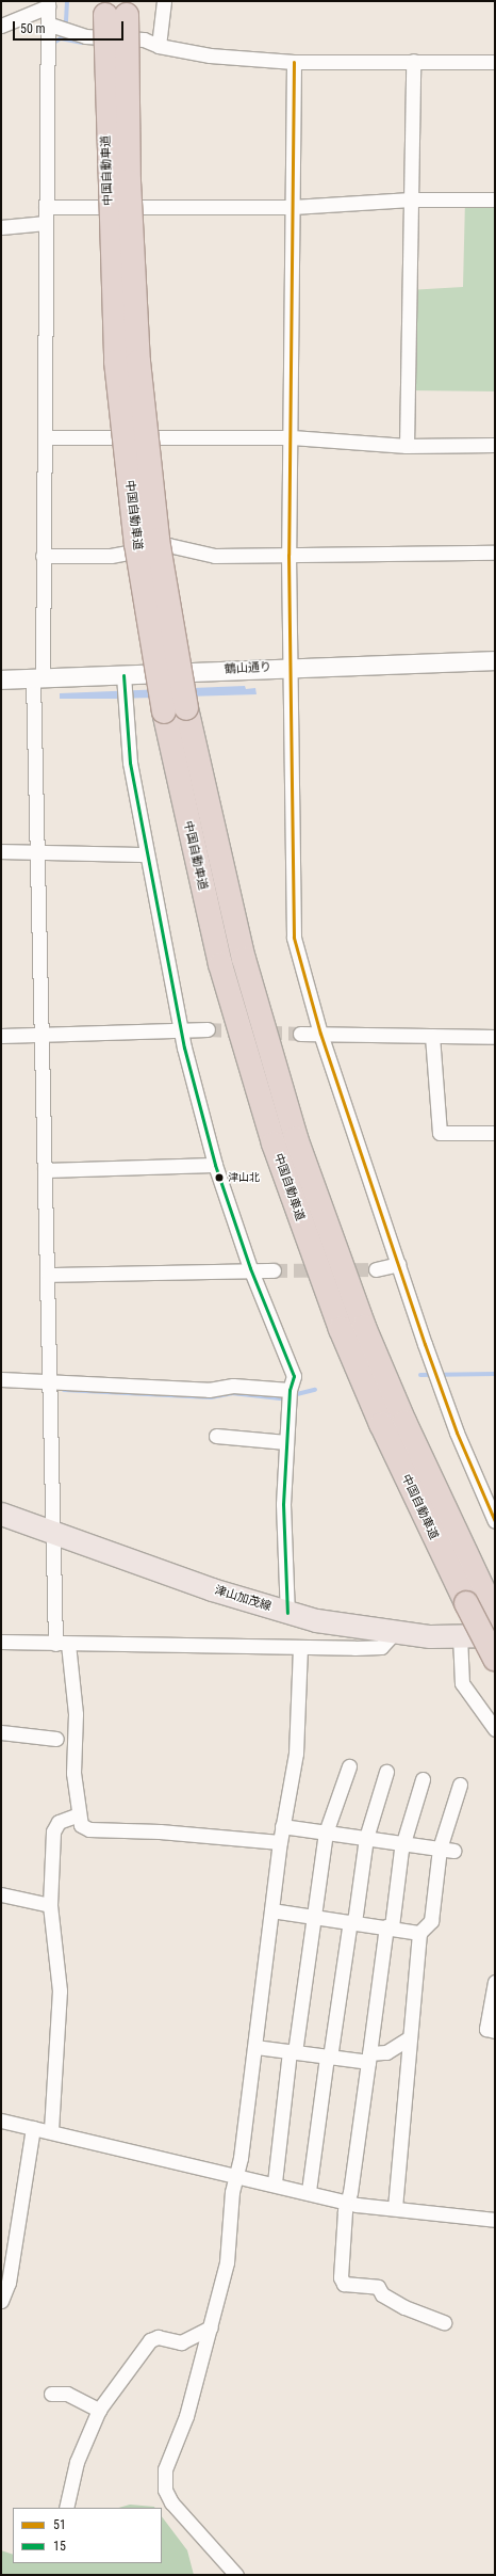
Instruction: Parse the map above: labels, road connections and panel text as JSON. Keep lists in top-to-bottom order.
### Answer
{
  "streets": {
    "highway": ["中国自動車道"],
    "main road": ["津山加茂線"],
    "street": ["鶴山通り"]
  },
  "places": ["津山北"],
  "lines": ["transit line 51", "transit line 15"],
  "legend": ["51", "15"],
  "scale_bar": "50 m"
}
